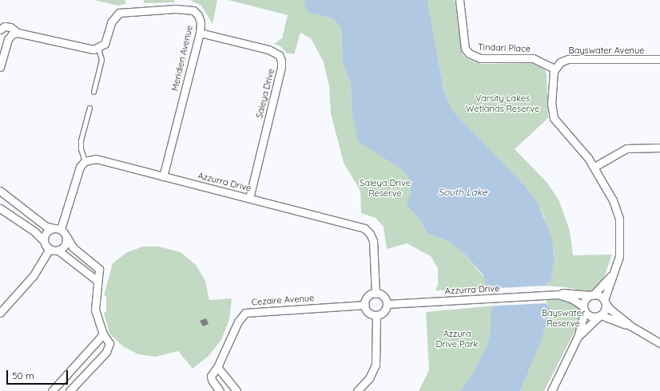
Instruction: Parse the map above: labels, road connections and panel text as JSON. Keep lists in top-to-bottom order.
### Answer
{
  "streets": {
    "street": [
      "Tindari Place",
      "Bayswater Avenue",
      "Meridien Avenue",
      "Saleya Drive",
      "Azzurra Drive",
      "Cezaire Avenue"
    ]
  },
  "crossings": [
    ["Tindari Place", "Bayswater Avenue"],
    ["Meridien Avenue", "Saleya Drive"],
    ["Meridien Avenue", "Azzurra Drive"],
    ["Saleya Drive", "Azzurra Drive"],
    ["Azzurra Drive", "Cezaire Avenue"]
  ],
  "water": ["South Lake"],
  "parks": [
    "Varsity Lakes Wetlands Reserve",
    "Saleya Drive Reserve",
    "Bayswater Reserve",
    "Azzura Drive Park"
  ],
  "scale_bar": "50 m"
}
